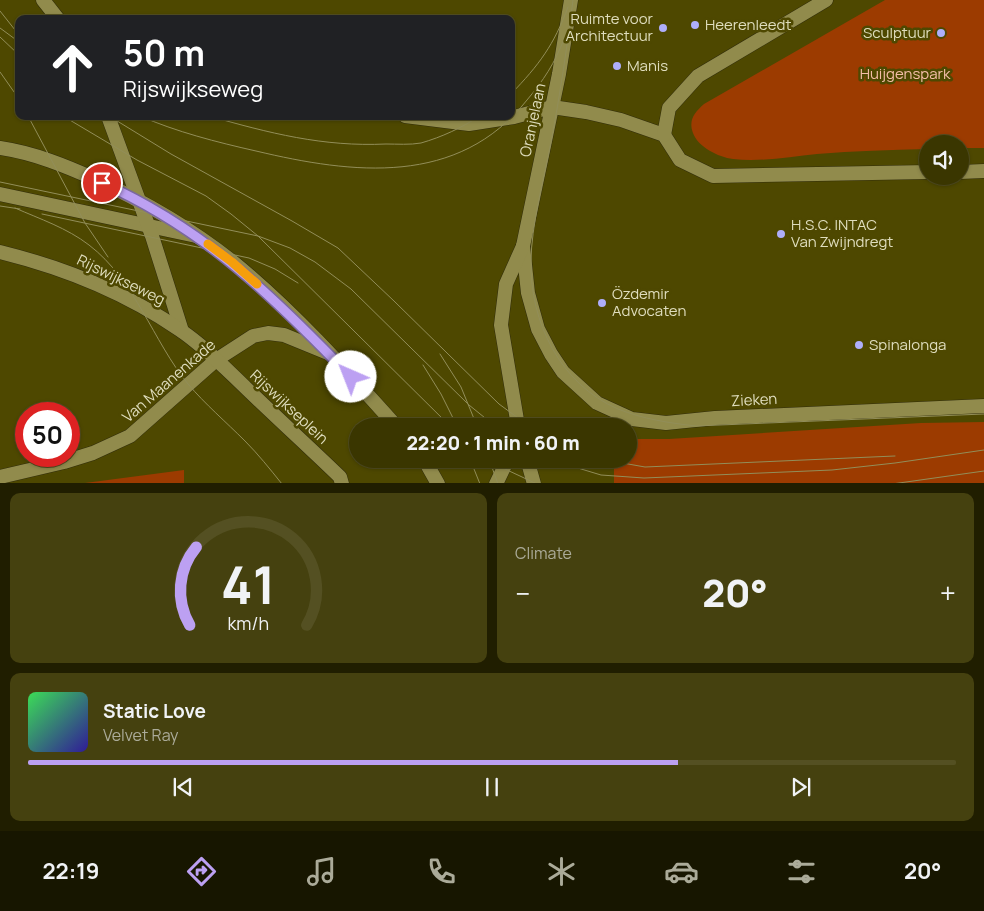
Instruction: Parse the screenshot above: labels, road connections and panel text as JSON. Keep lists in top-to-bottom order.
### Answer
{
  "streets": {
    "street": [
      "Oranjelaan",
      "Rijswijkseweg",
      "Van Maanenkade",
      "Zieken",
      "Rijswijkseplein"
    ]
  },
  "crossings": [
    ["Oranjelaan", "Zieken"],
    ["Rijswijkseweg", "Van Maanenkade"],
    ["Rijswijkseweg", "Rijswijkseplein"],
    ["Van Maanenkade", "Rijswijkseplein"]
  ],
  "parks": ["Huijgenspark"],
  "places": [
    "Heerenleedt",
    "Ruimte voor Architectuur",
    "Sculptuur",
    "Manis",
    "H.S.C. INTAC Van Zwijndregt",
    "Özdemir Advocaten",
    "Spinalonga"
  ],
  "page": {
    "turn": ["50 m", "Rijswijkseweg"],
    "limit": "50",
    "trip": "22:20 · 1 min · 60 m",
    "tile": "Climate",
    "heat": ["−", "20°", "+"],
    "song": ["Static Love", "Velvet Ray"],
    "tabs": ["22:19", "20°"],
    "gauge": ["41", "km/h"]
  }
}
